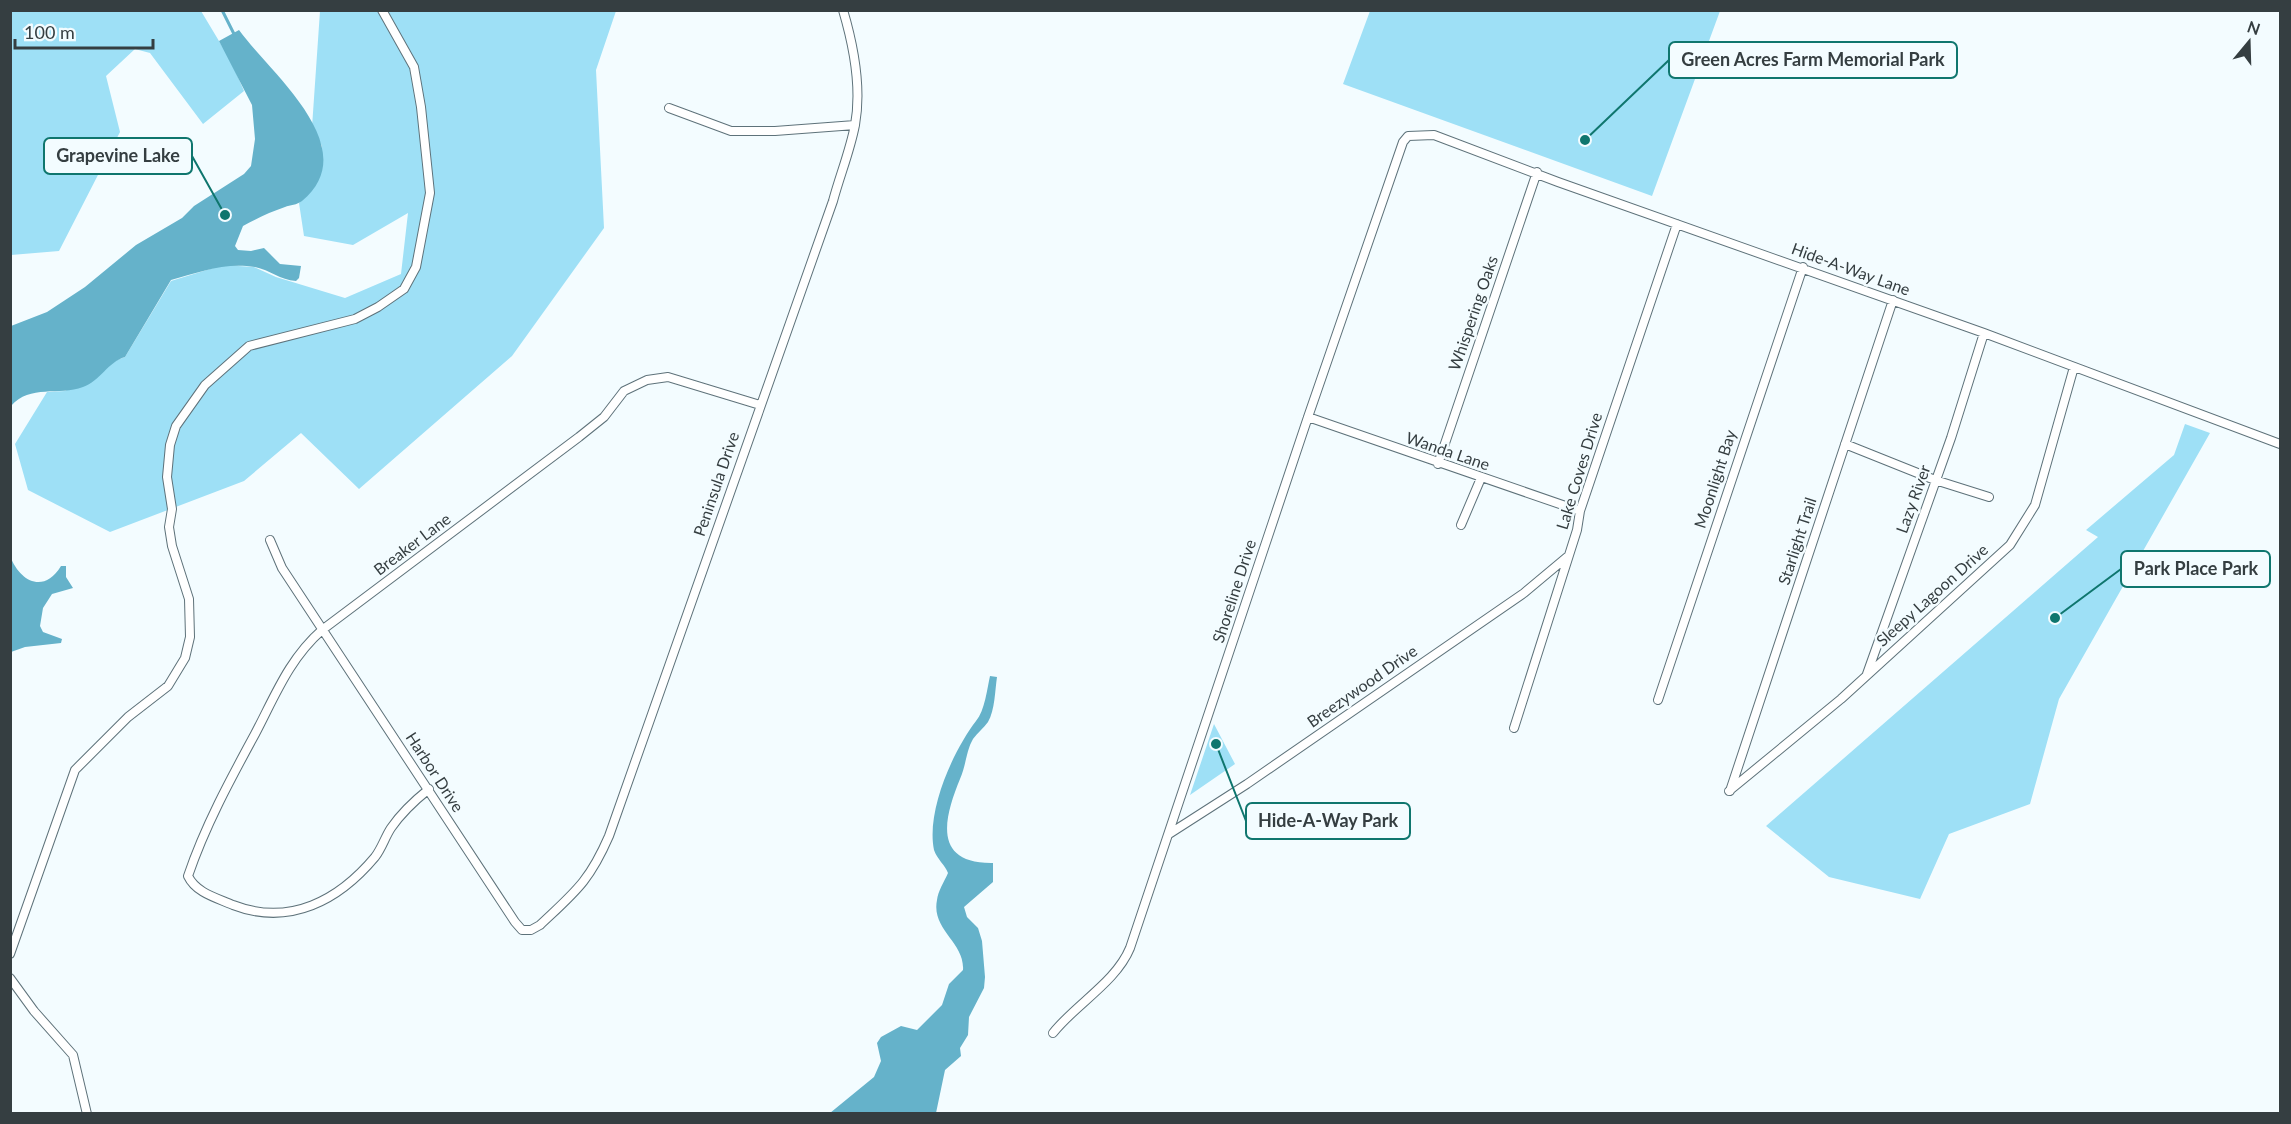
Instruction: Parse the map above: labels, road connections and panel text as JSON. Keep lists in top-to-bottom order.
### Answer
{
  "streets": {
    "street": [
      "Hide-A-Way Lane",
      "Whispering Oaks",
      "Wanda Lane",
      "Lake Coves Drive",
      "Moonlight Bay",
      "Peninsula Drive",
      "Lazy River",
      "Starlight Trail",
      "Breaker Lane",
      "Shoreline Drive",
      "Sleepy Lagoon Drive",
      "Breezywood Drive",
      "Harbor Drive"
    ]
  },
  "crossings": [
    ["Hide-A-Way Lane", "Whispering Oaks"],
    ["Hide-A-Way Lane", "Lake Coves Drive"],
    ["Hide-A-Way Lane", "Moonlight Bay"],
    ["Hide-A-Way Lane", "Lazy River"],
    ["Hide-A-Way Lane", "Starlight Trail"],
    ["Hide-A-Way Lane", "Shoreline Drive"],
    ["Hide-A-Way Lane", "Sleepy Lagoon Drive"],
    ["Whispering Oaks", "Wanda Lane"],
    ["Wanda Lane", "Lake Coves Drive"],
    ["Wanda Lane", "Shoreline Drive"],
    ["Lake Coves Drive", "Breezywood Drive"],
    ["Peninsula Drive", "Breaker Lane"],
    ["Peninsula Drive", "Harbor Drive"],
    ["Lazy River", "Sleepy Lagoon Drive"],
    ["Starlight Trail", "Sleepy Lagoon Drive"],
    ["Breaker Lane", "Harbor Drive"],
    ["Shoreline Drive", "Breezywood Drive"]
  ],
  "places": [
    "Green Acres Farm Memorial Park",
    "Grapevine Lake",
    "Park Place Park",
    "Hide-A-Way Park"
  ],
  "scale_bar": "100 m",
  "north": "top"
}
